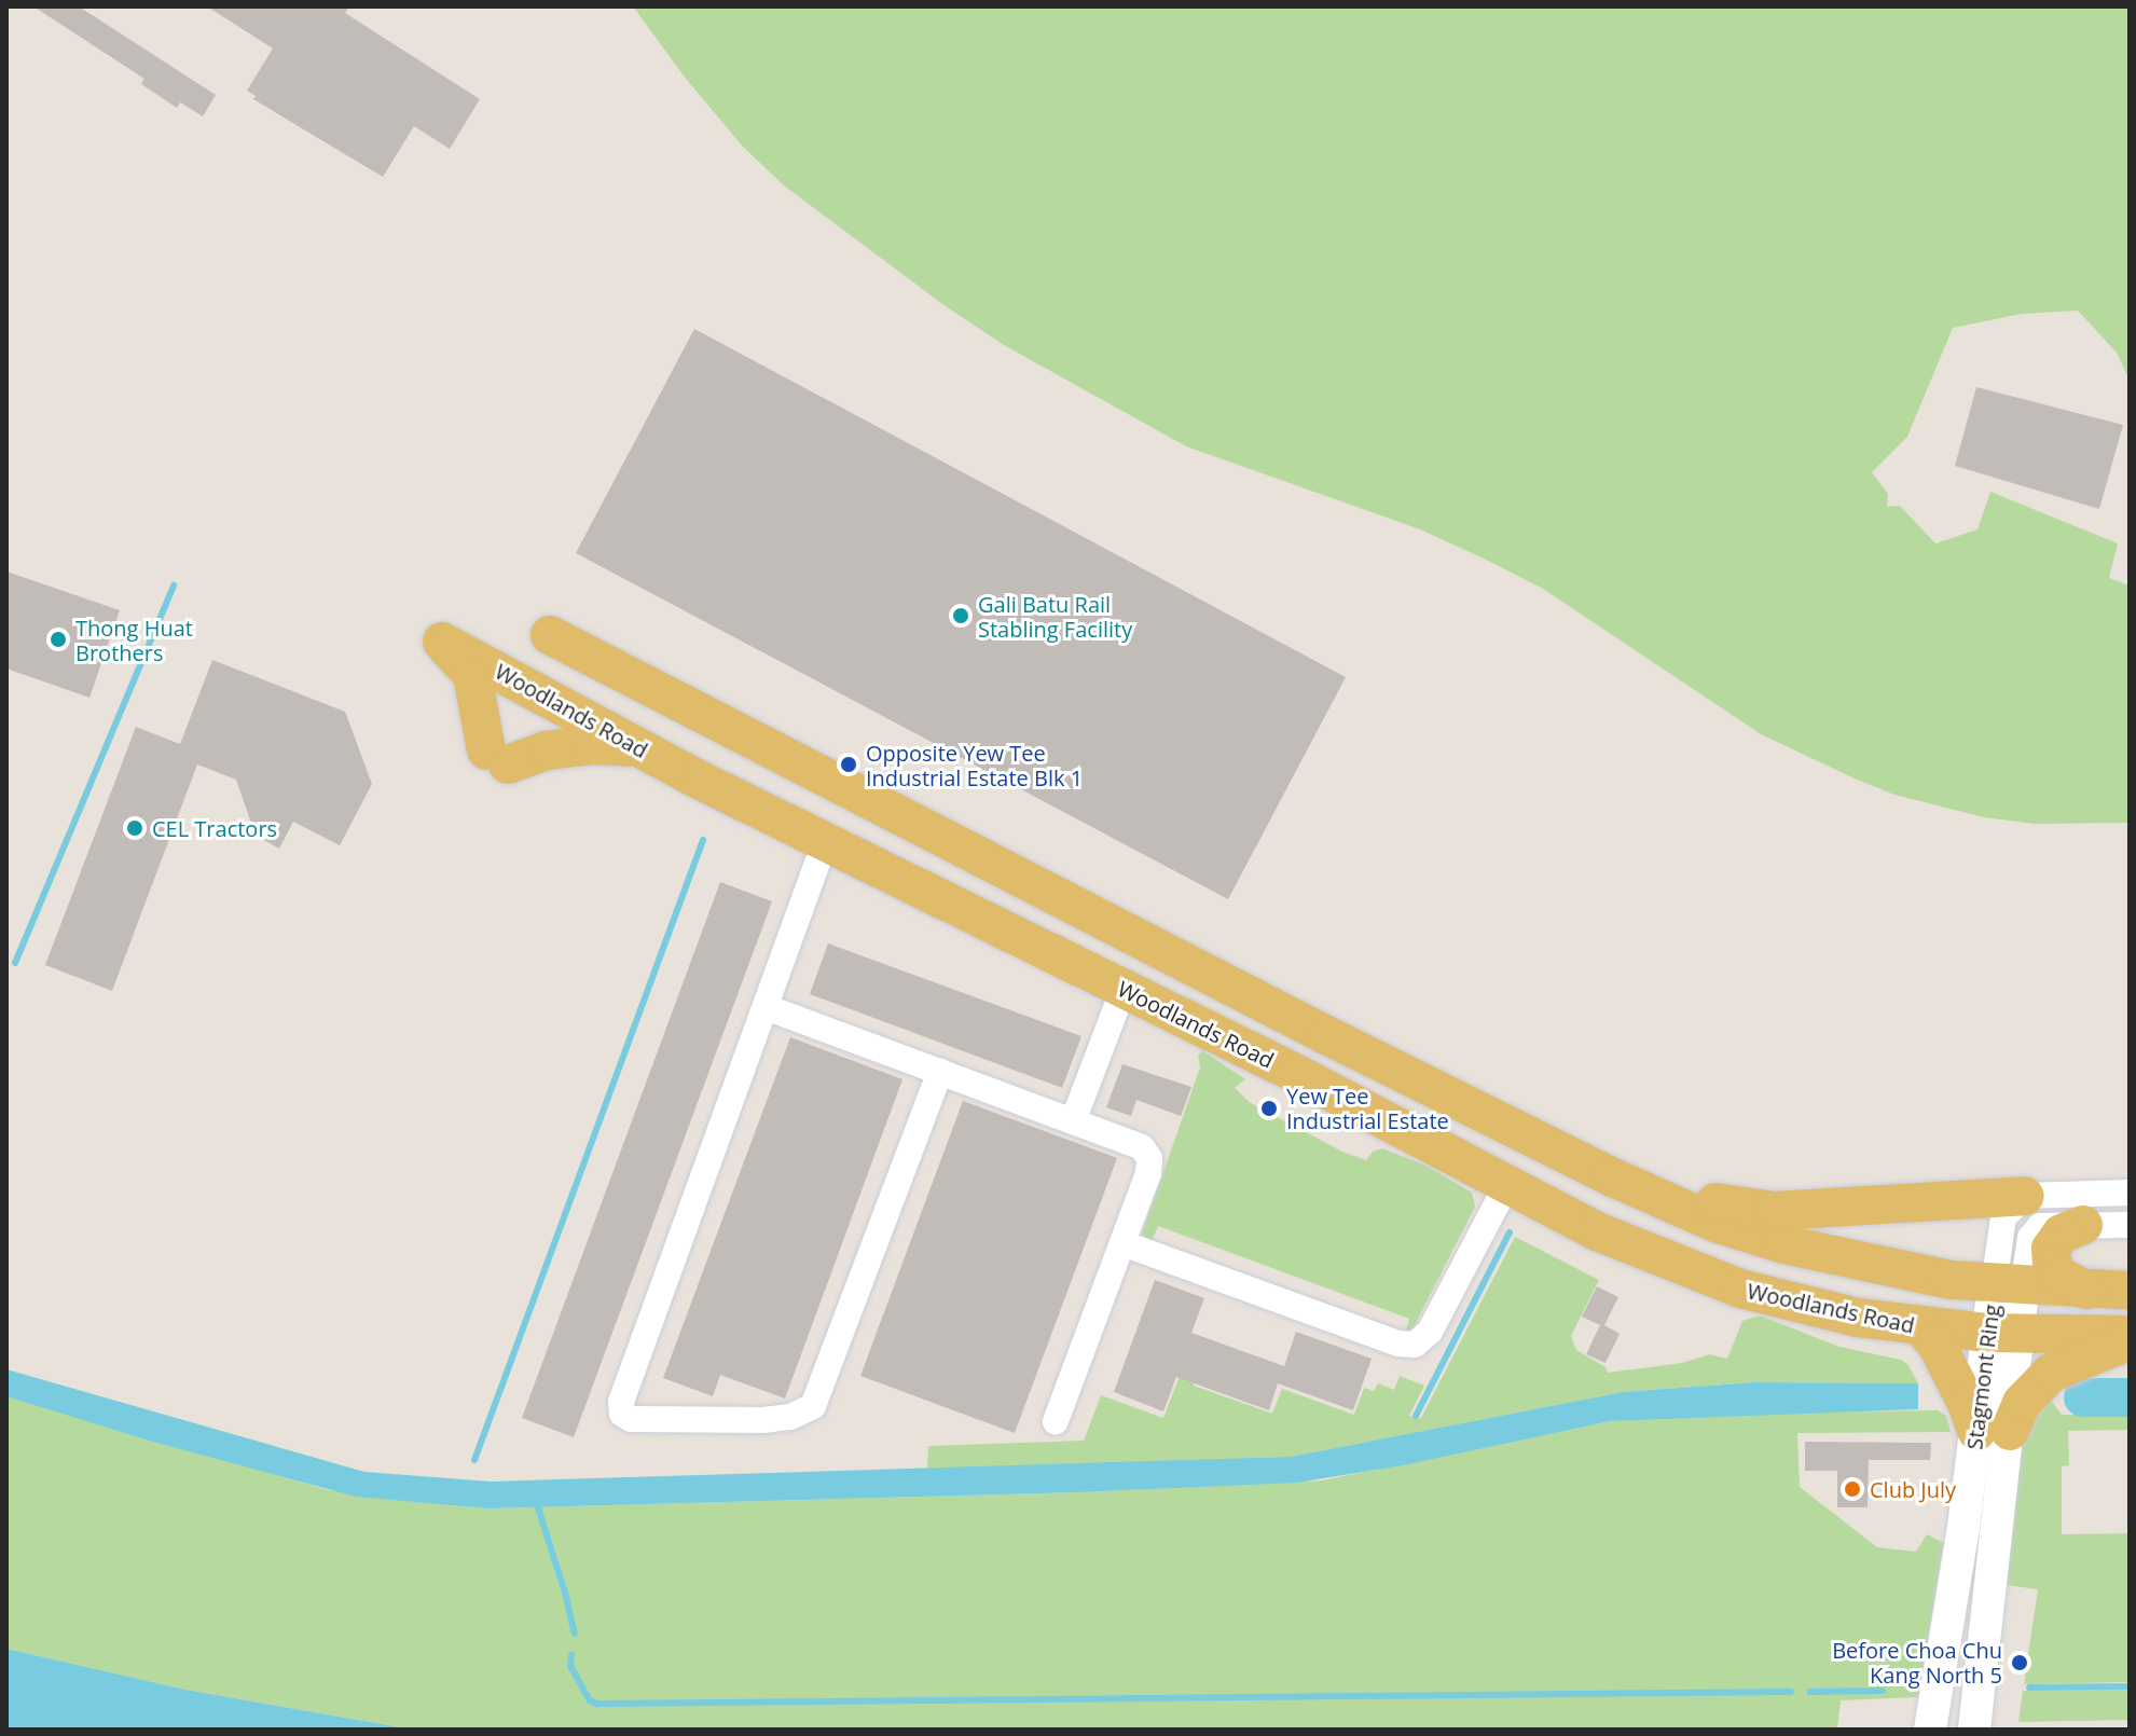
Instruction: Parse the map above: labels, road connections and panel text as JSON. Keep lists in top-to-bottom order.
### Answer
{
  "streets": {
    "main road": ["Woodlands Road"],
    "street": ["Stagmont Ring"]
  },
  "crossings": [
    ["Woodlands Road", "Stagmont Ring"]
  ],
  "places": [
    "Gali Batu Rail Stabling Facility",
    "Thong Huat Brothers",
    "Opposite Yew Tee Industrial Estate Blk 1",
    "CEL Tractors",
    "Yew Tee Industrial Estate",
    "Club July",
    "Before Choa Chu Kang North 5"
  ]
}
